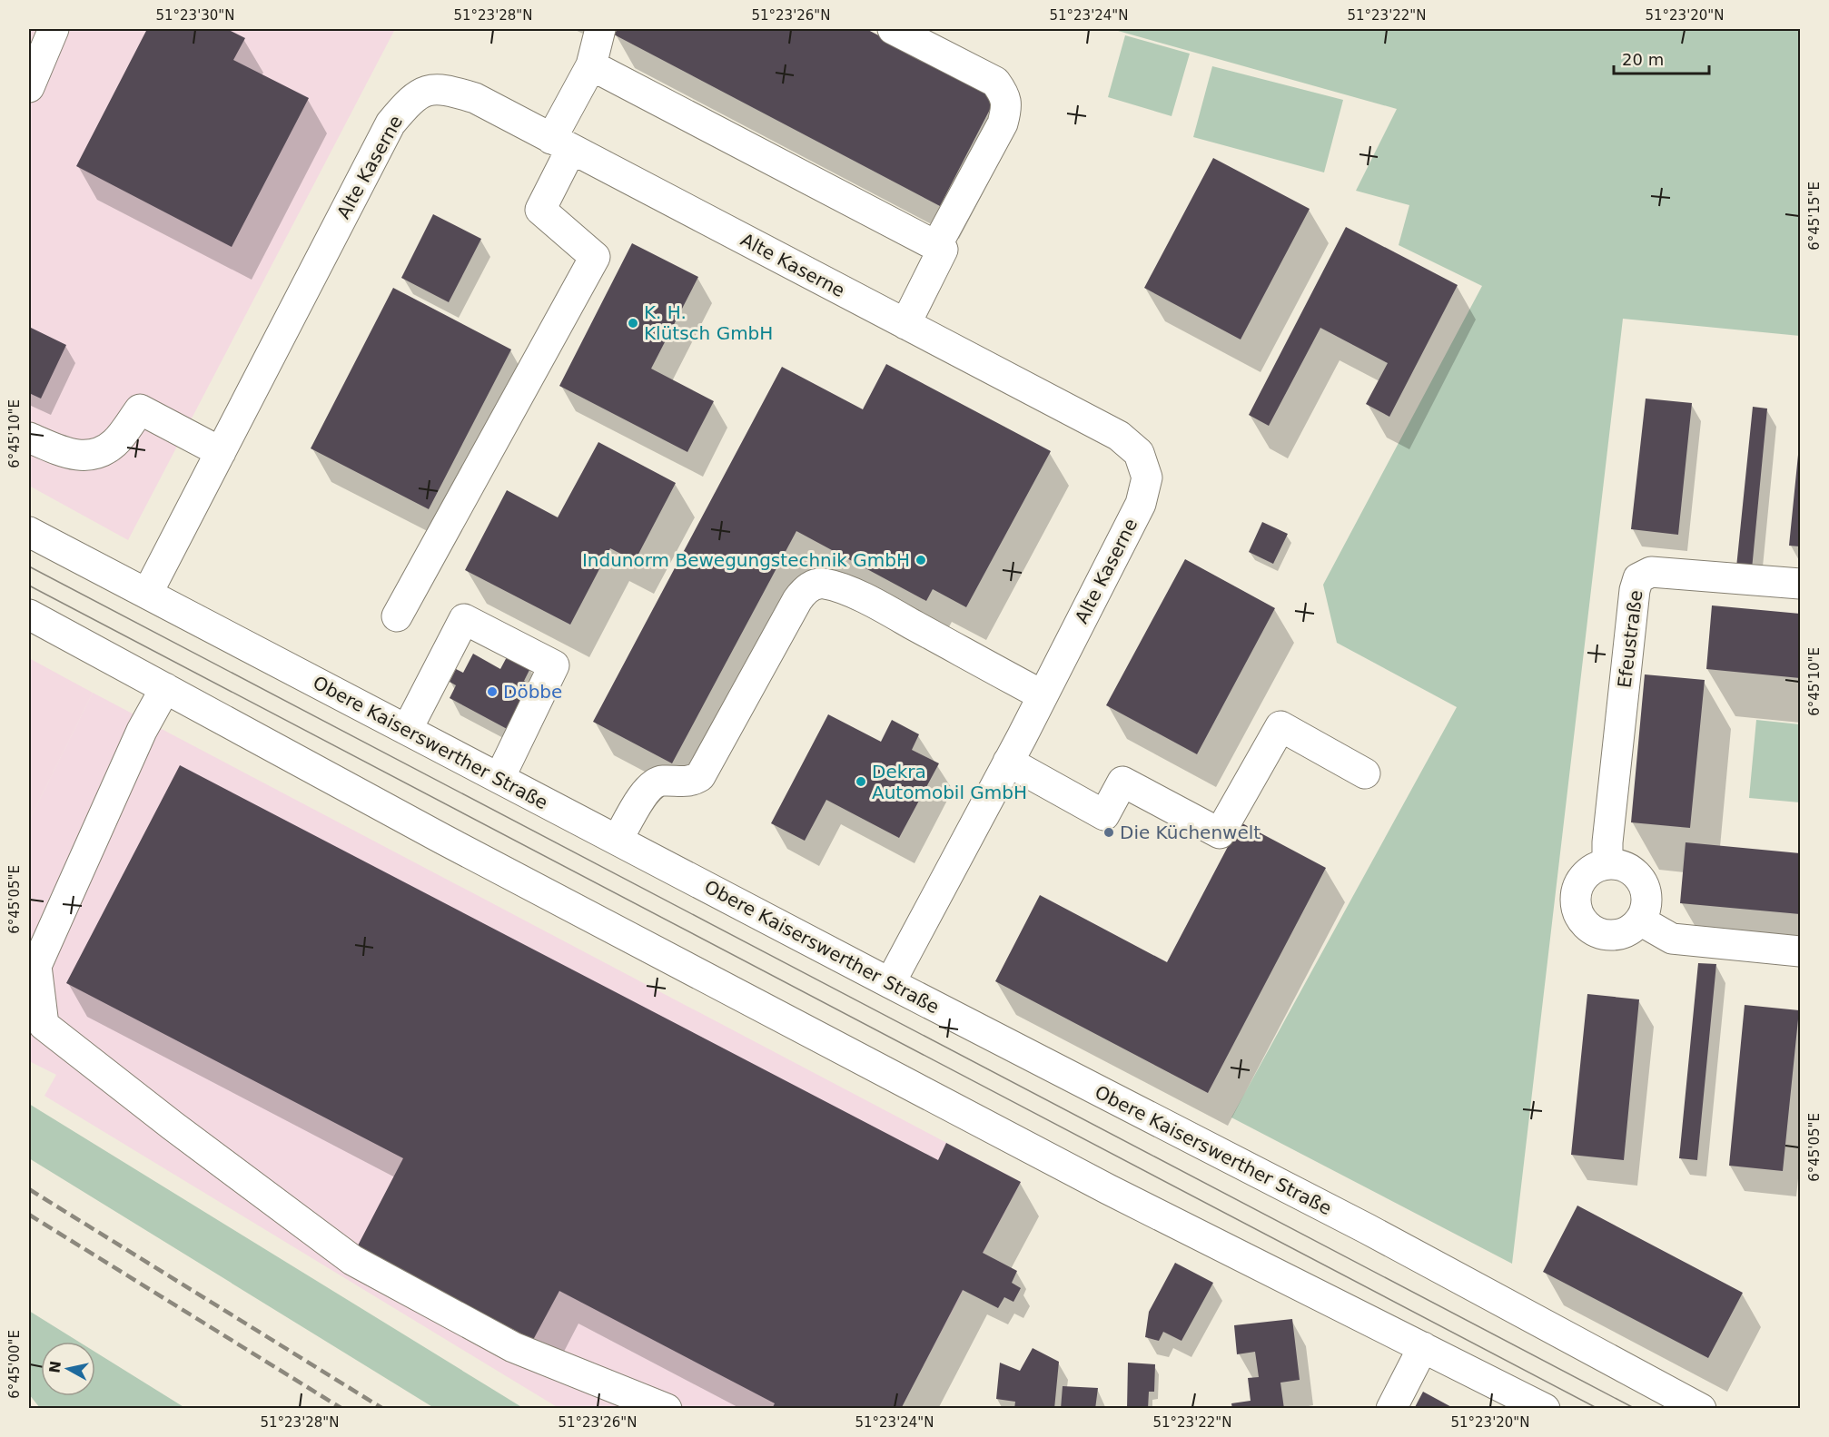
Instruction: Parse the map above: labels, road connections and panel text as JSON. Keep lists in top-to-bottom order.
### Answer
{
  "streets": {
    "street": ["Alte Kaserne", "Efeustraße", "Obere Kaiserswerther Straße"]
  },
  "crossings": [
    ["Alte Kaserne", "Obere Kaiserswerther Straße"]
  ],
  "places": [
    "K. H. Klütsch GmbH",
    "Indunorm Bewegungstechnik GmbH",
    "Döbbe",
    "Dekra Automobil GmbH",
    "Die Küchenwelt"
  ],
  "scale_bar": "20 m",
  "north": "left",
  "coordinates": [
    "51°23'30\"N",
    "51°23'28\"N",
    "51°23'26\"N",
    "51°23'24\"N",
    "51°23'22\"N",
    "51°23'20\"N",
    "6°45'15\"E",
    "6°45'10\"E",
    "6°45'05\"E",
    "6°45'00\"E"
  ]
}
